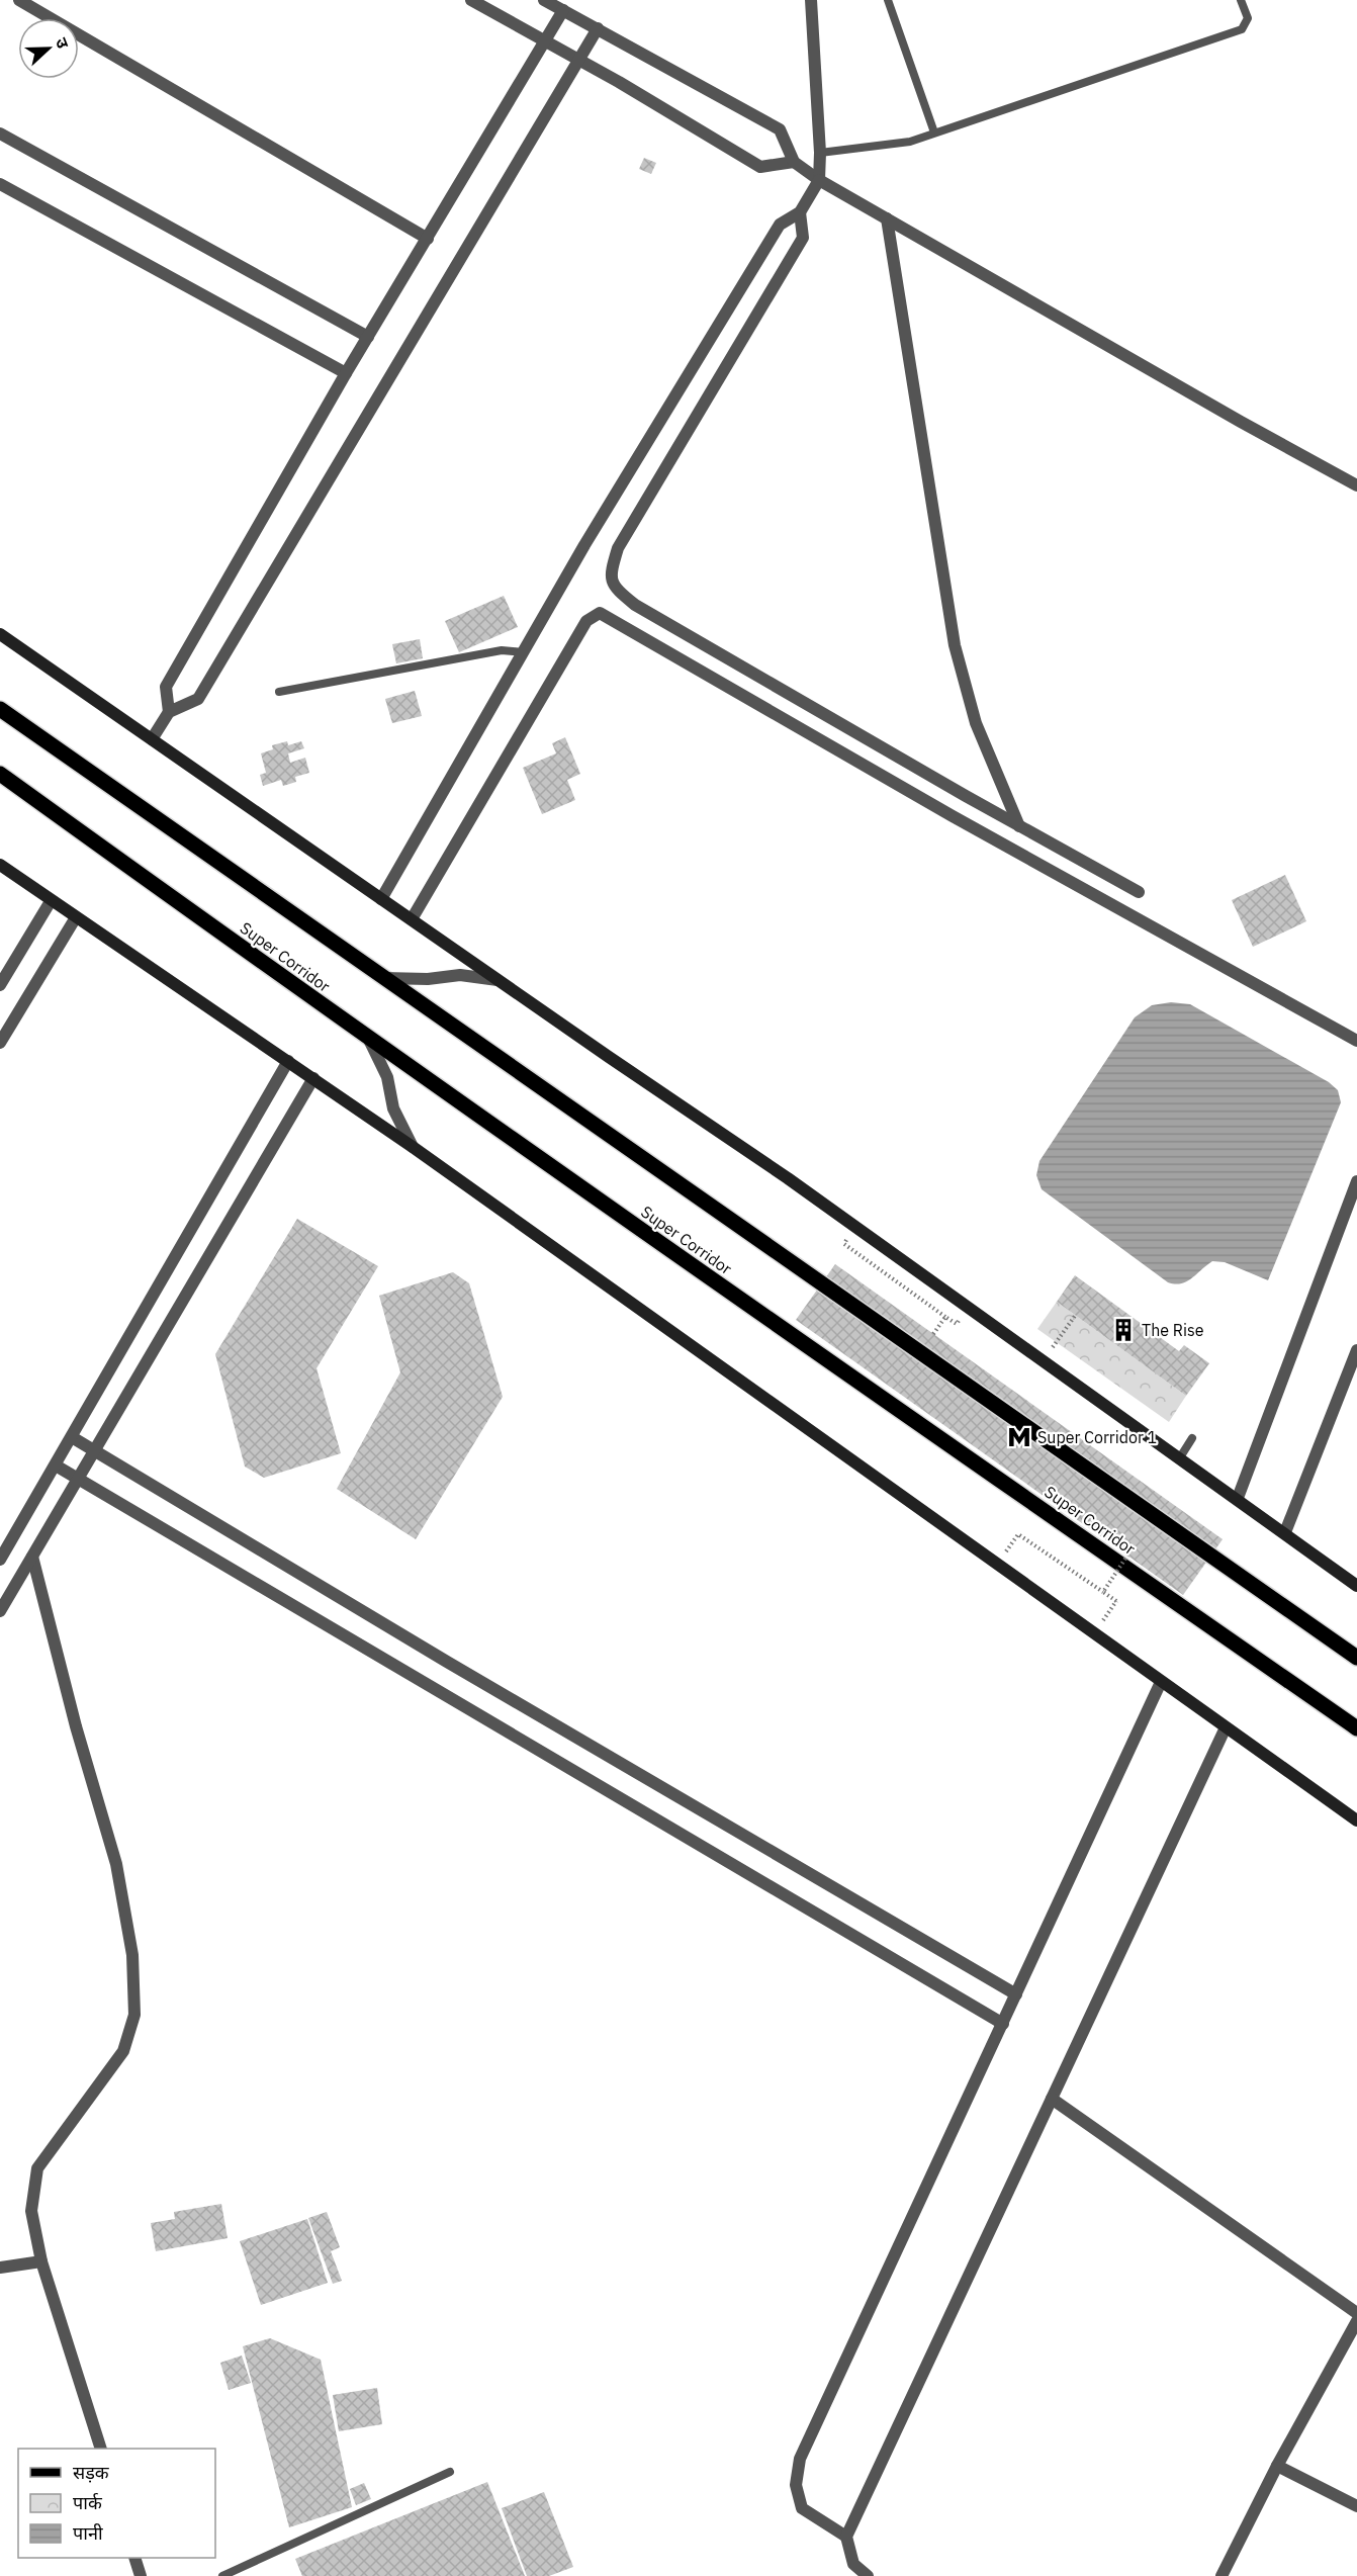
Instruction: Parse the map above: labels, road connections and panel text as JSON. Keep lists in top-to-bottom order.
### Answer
{
  "streets": {
    "main road": ["Super Corridor"]
  },
  "places": {
    "building": ["The Rise"],
    "metro station": ["Super Corridor 1"]
  },
  "legend": ["सड़क", "पार्क", "पानी"],
  "north": "right"
}
